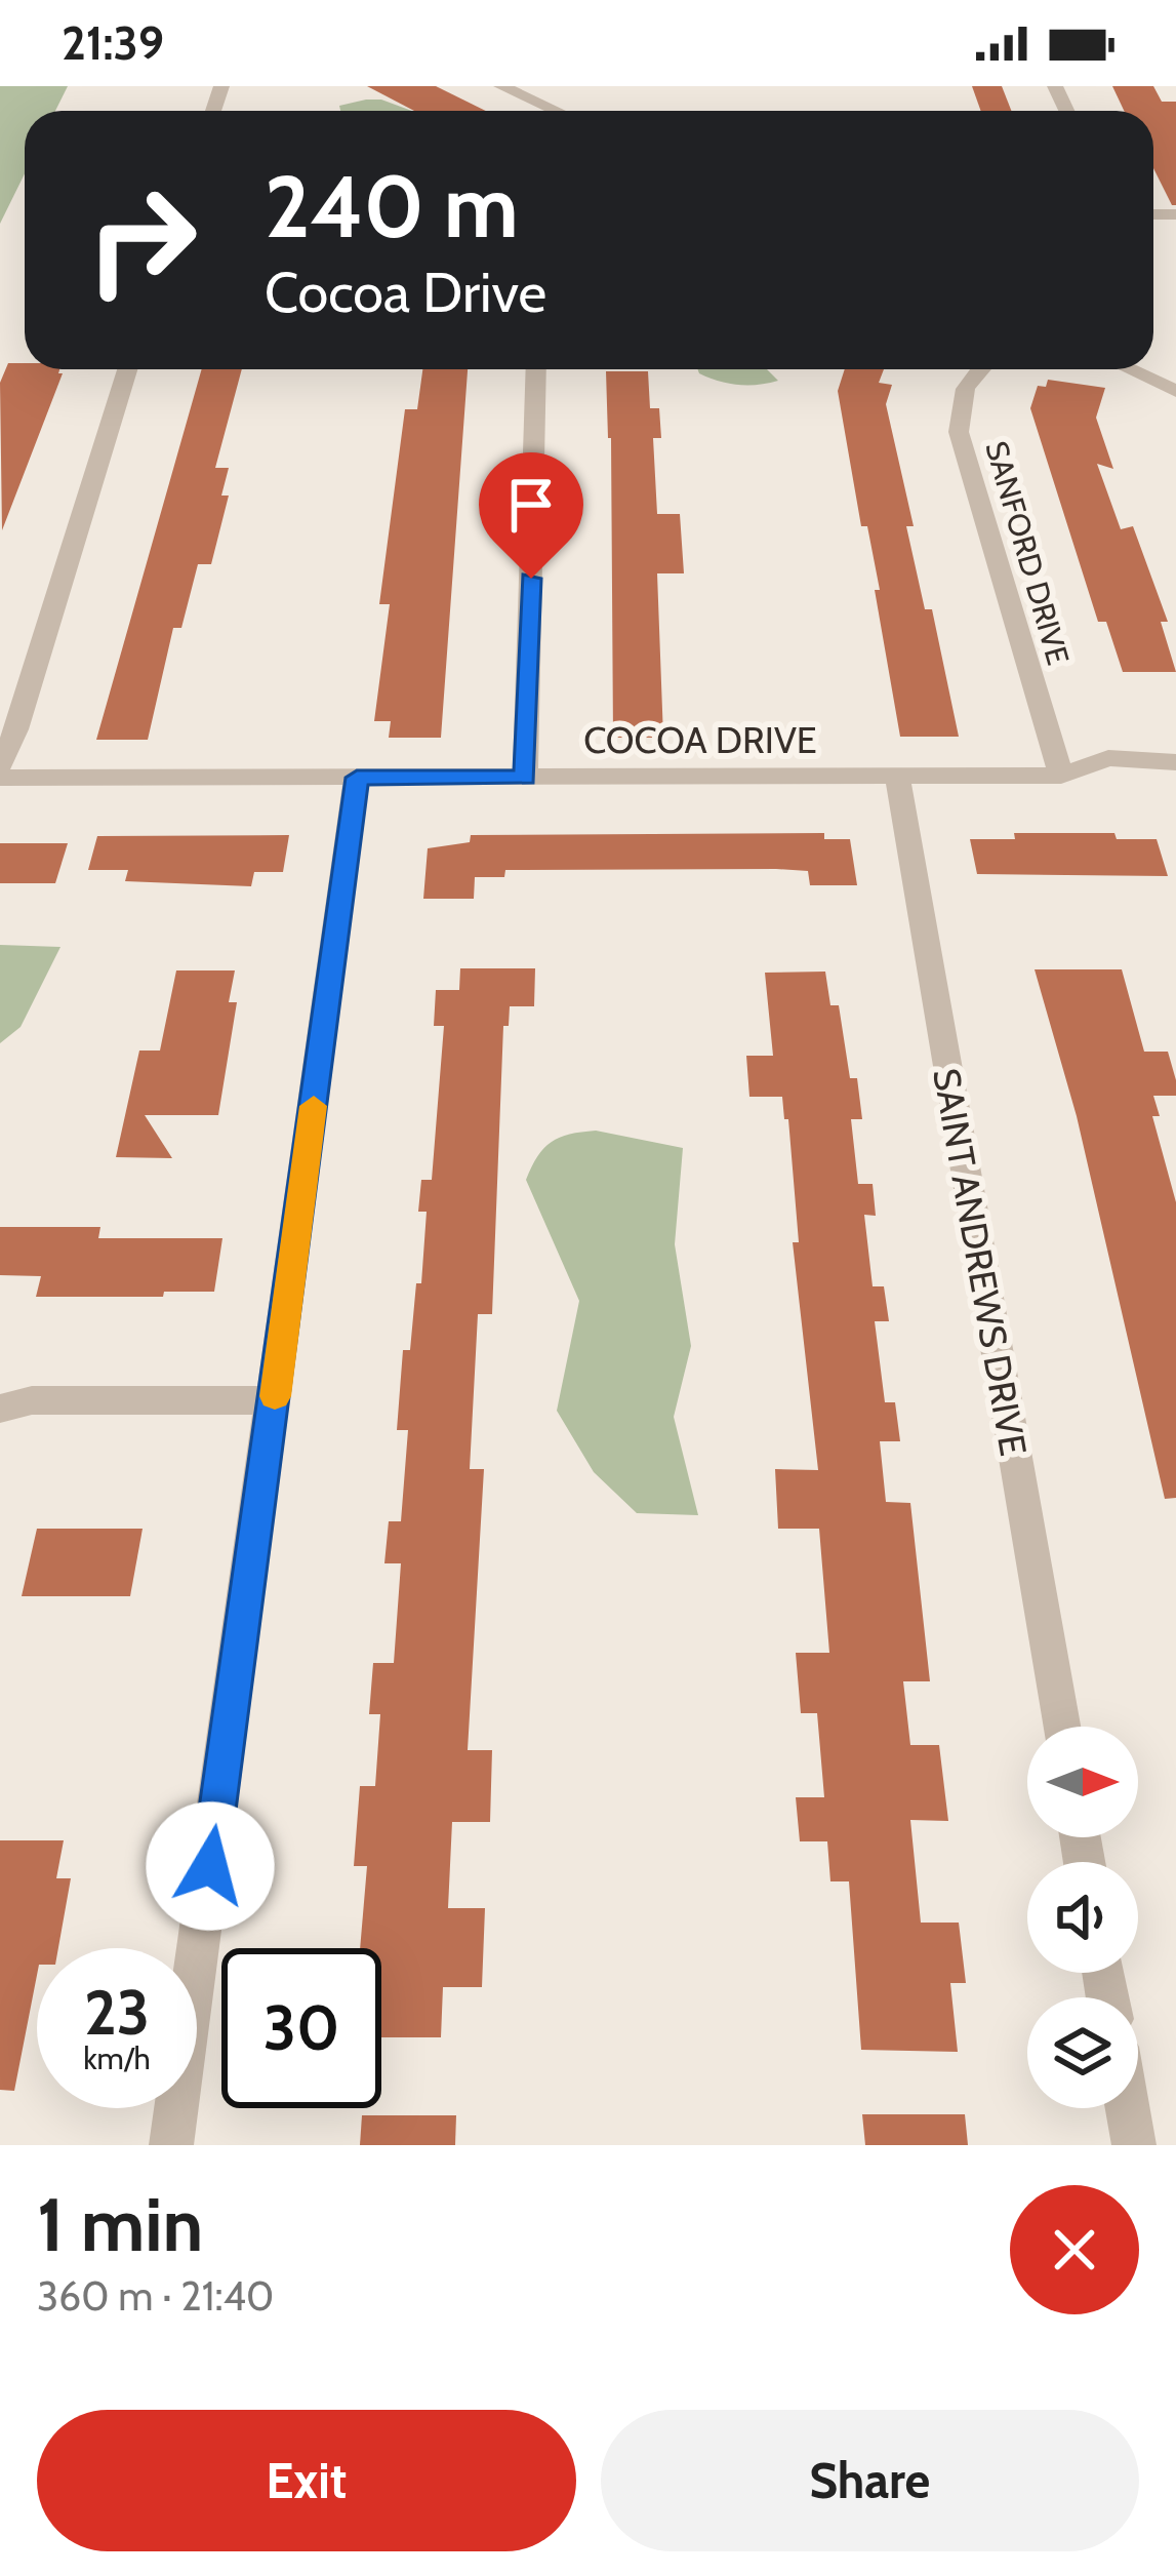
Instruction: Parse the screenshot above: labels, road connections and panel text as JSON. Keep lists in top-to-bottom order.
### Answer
{
  "streets": {
    "street": ["SANFORD DRIVE", "COCOA DRIVE", "SAINT ANDREWS DRIVE"]
  },
  "crossings": [
    ["SANFORD DRIVE", "COCOA DRIVE"],
    ["COCOA DRIVE", "SAINT ANDREWS DRIVE"]
  ],
  "north": "right",
  "page": {
    "status": "21:39",
    "turn": ["240 m", "Cocoa Drive"],
    "speed": "23 km/h",
    "limit": "30",
    "heading": ["1 min", "360 m · 21:40"],
    "buttons": ["Exit", "Share"]
  }
}
